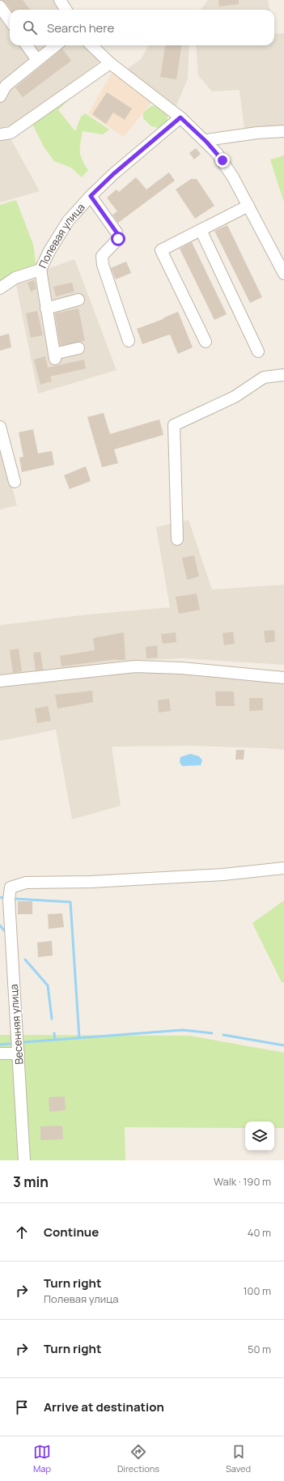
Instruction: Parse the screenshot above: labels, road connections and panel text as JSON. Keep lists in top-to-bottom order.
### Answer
{
  "streets": {
    "street": ["Полевая улица", "Весенняя улица"]
  },
  "page": {
    "search": "Search here",
    "heading": ["3 min", "Walk · 190 m"],
    "list": [
      ["Continue", "40 m"],
      ["Turn right", "Полевая улица", "100 m"],
      ["Turn right", "50 m"],
      "Arrive at destination"
    ],
    "nav": ["Map", "Directions", "Saved"]
  }
}
